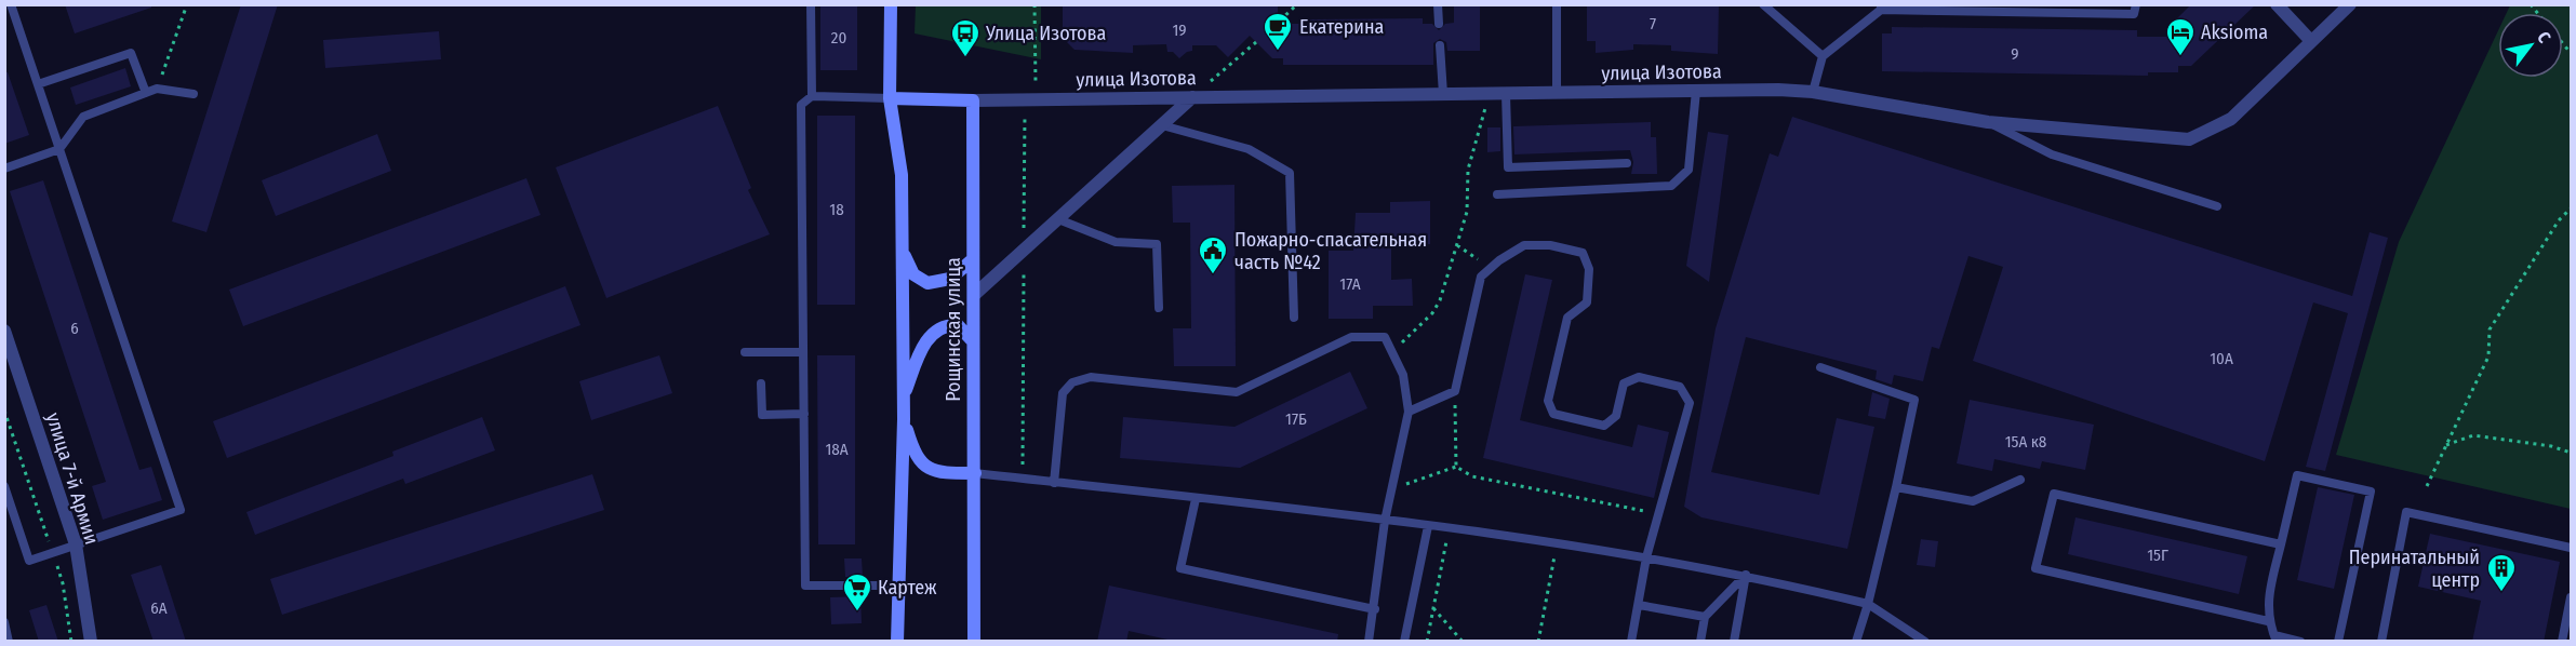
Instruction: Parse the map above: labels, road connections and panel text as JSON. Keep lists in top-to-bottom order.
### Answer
{
  "streets": {
    "street": ["улица Изотова", "Рощинская улица", "улица 7-й Армии"]
  },
  "crossings": [
    ["улица Изотова", "Рощинская улица"]
  ],
  "places": {
    "cafe": ["Екатерина"],
    "hotel": ["Aksioma"],
    "bus stop": ["Улица Изотова"],
    "public building": ["Пожарно-спасательная часть №42"],
    "building": ["Перинатальный центр"],
    "supermarket": ["Картеж"]
  },
  "house_numbers": [
    "7",
    "19",
    "20",
    "9",
    "18",
    "17А",
    "6",
    "10А",
    "17Б",
    "15А к8",
    "18А",
    "15Г",
    "6А"
  ],
  "north": "top right"
}
